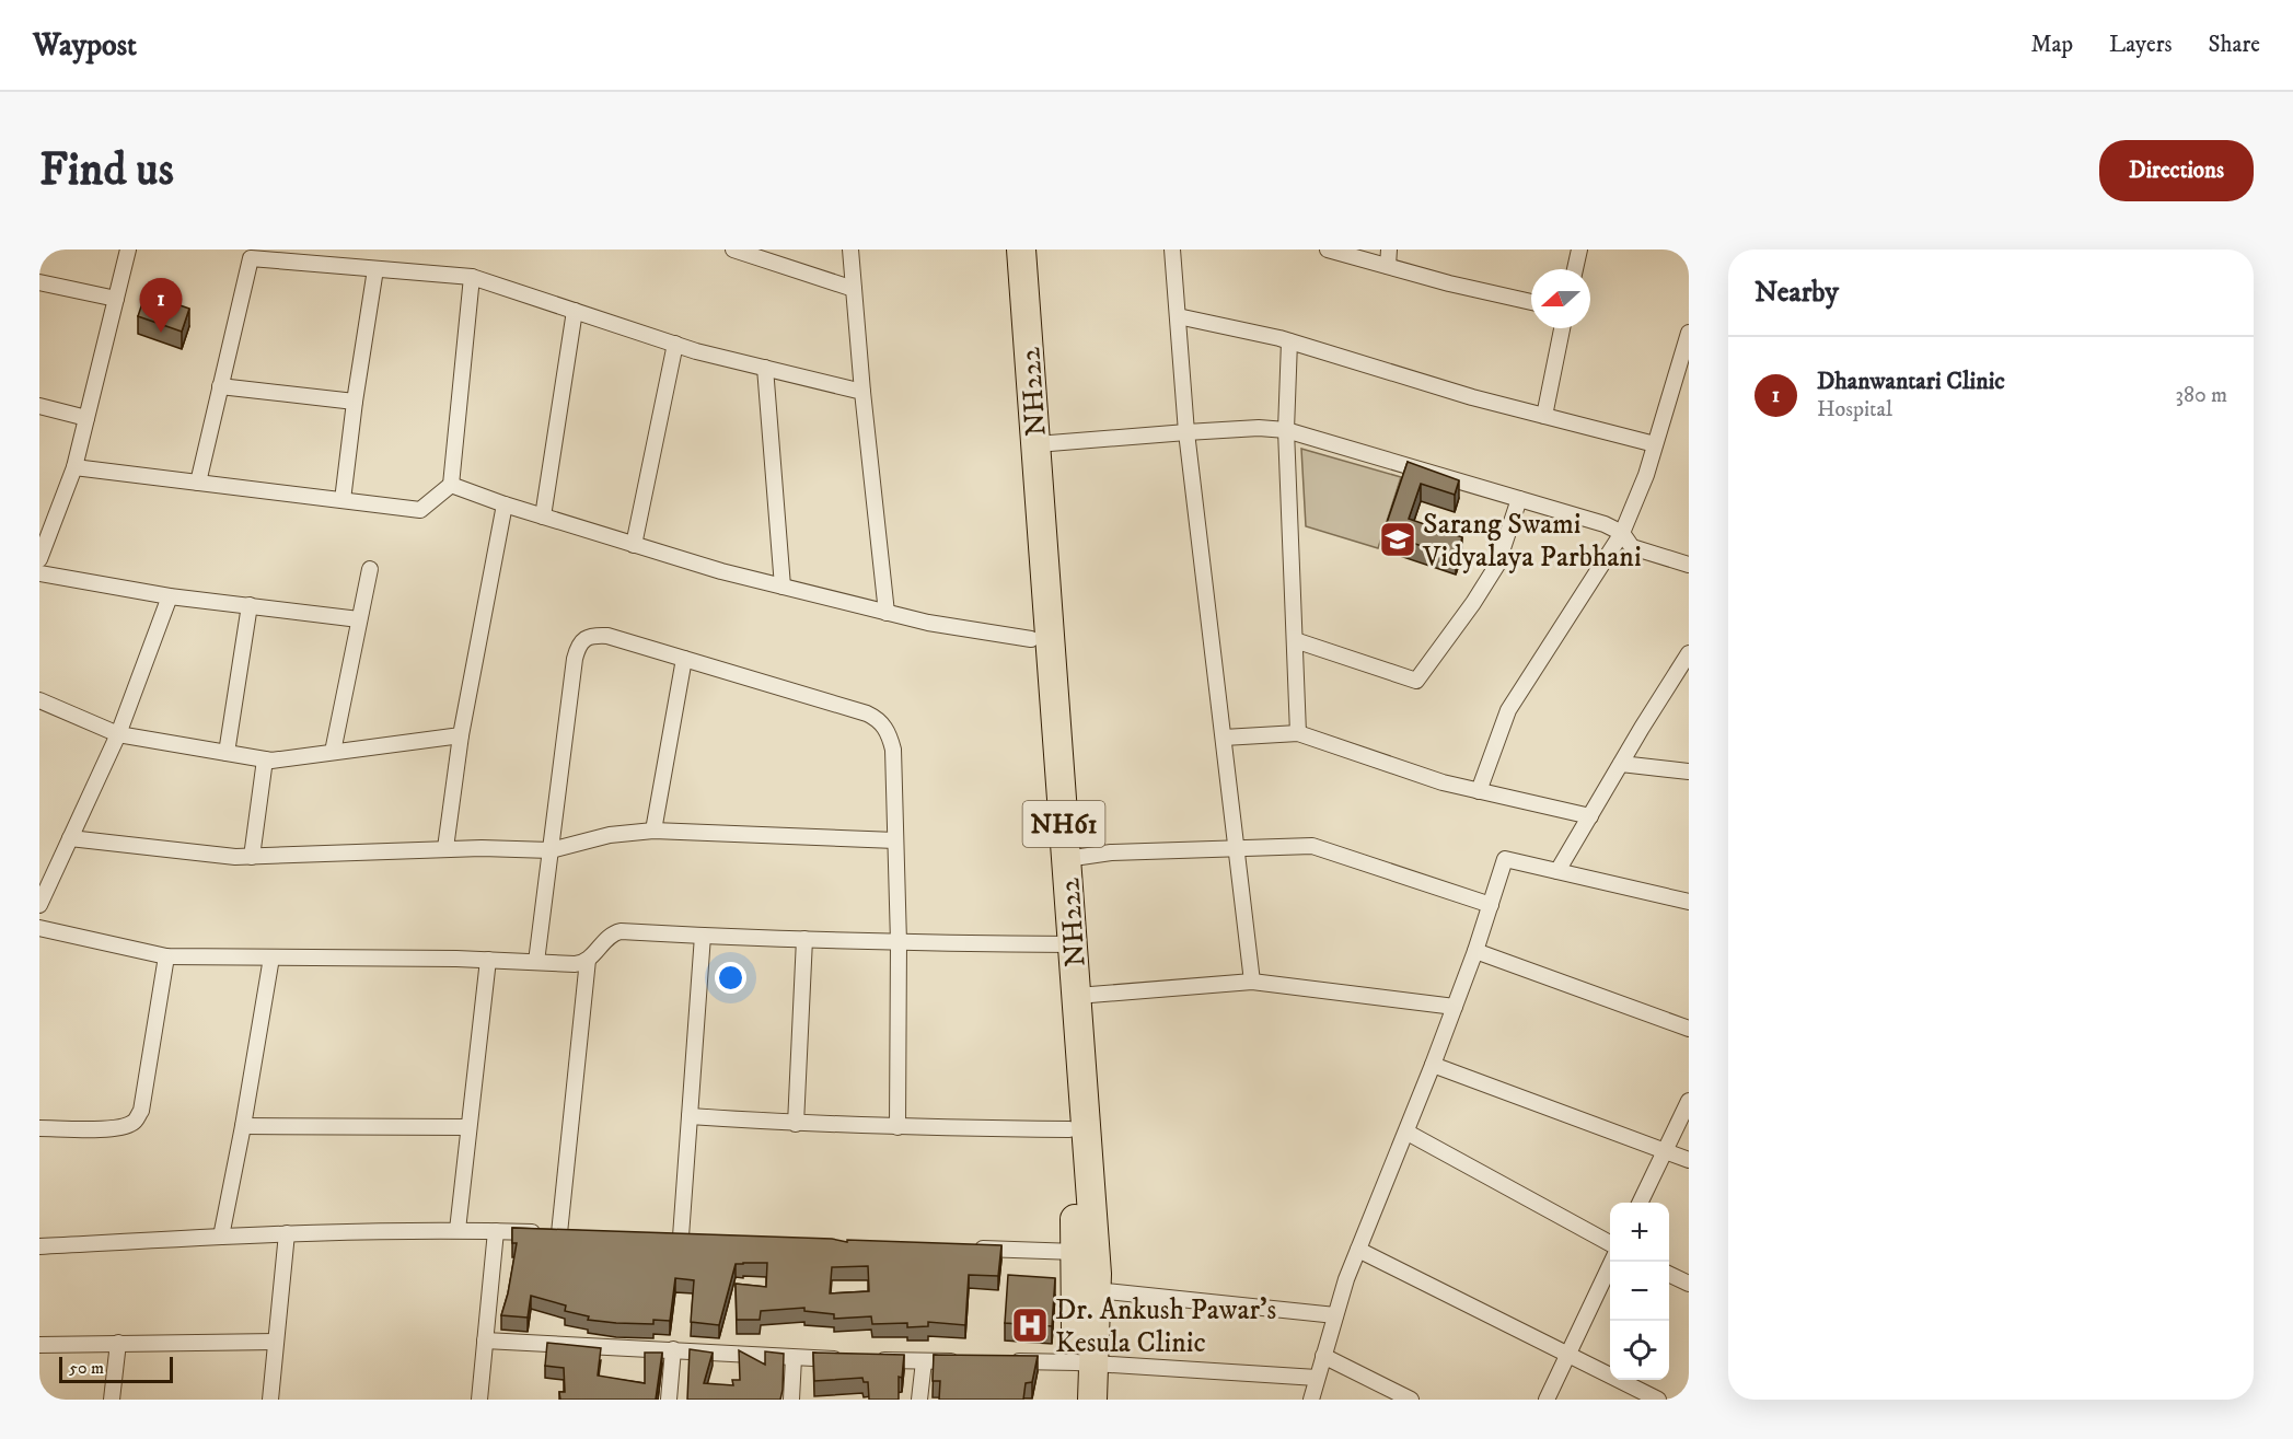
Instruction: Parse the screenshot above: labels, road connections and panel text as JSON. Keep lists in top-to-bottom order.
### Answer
{
  "streets": {
    "highway": ["NH222", "NH61"]
  },
  "places": {
    "school or university": ["Sarang Swami Vidyalaya Parbhani"],
    "hospital": ["Dr. Ankush Pawar's Kesula Clinic"]
  },
  "scale_bar": "50 m",
  "north": "left",
  "page": {
    "header": "Waypost",
    "nav": ["Map", "Layers", "Share"],
    "buttons": "Directions",
    "title": "Find us",
    "heading": "Nearby",
    "pins": "1",
    "list": [
      {
        "mark": "1",
        "name": "Dhanwantari Clinic",
        "note": "Hospital",
        "value": "380 m"
      }
    ],
    "map_buttons": ["+", "−"],
    "scale": "50 m"
  }
}
